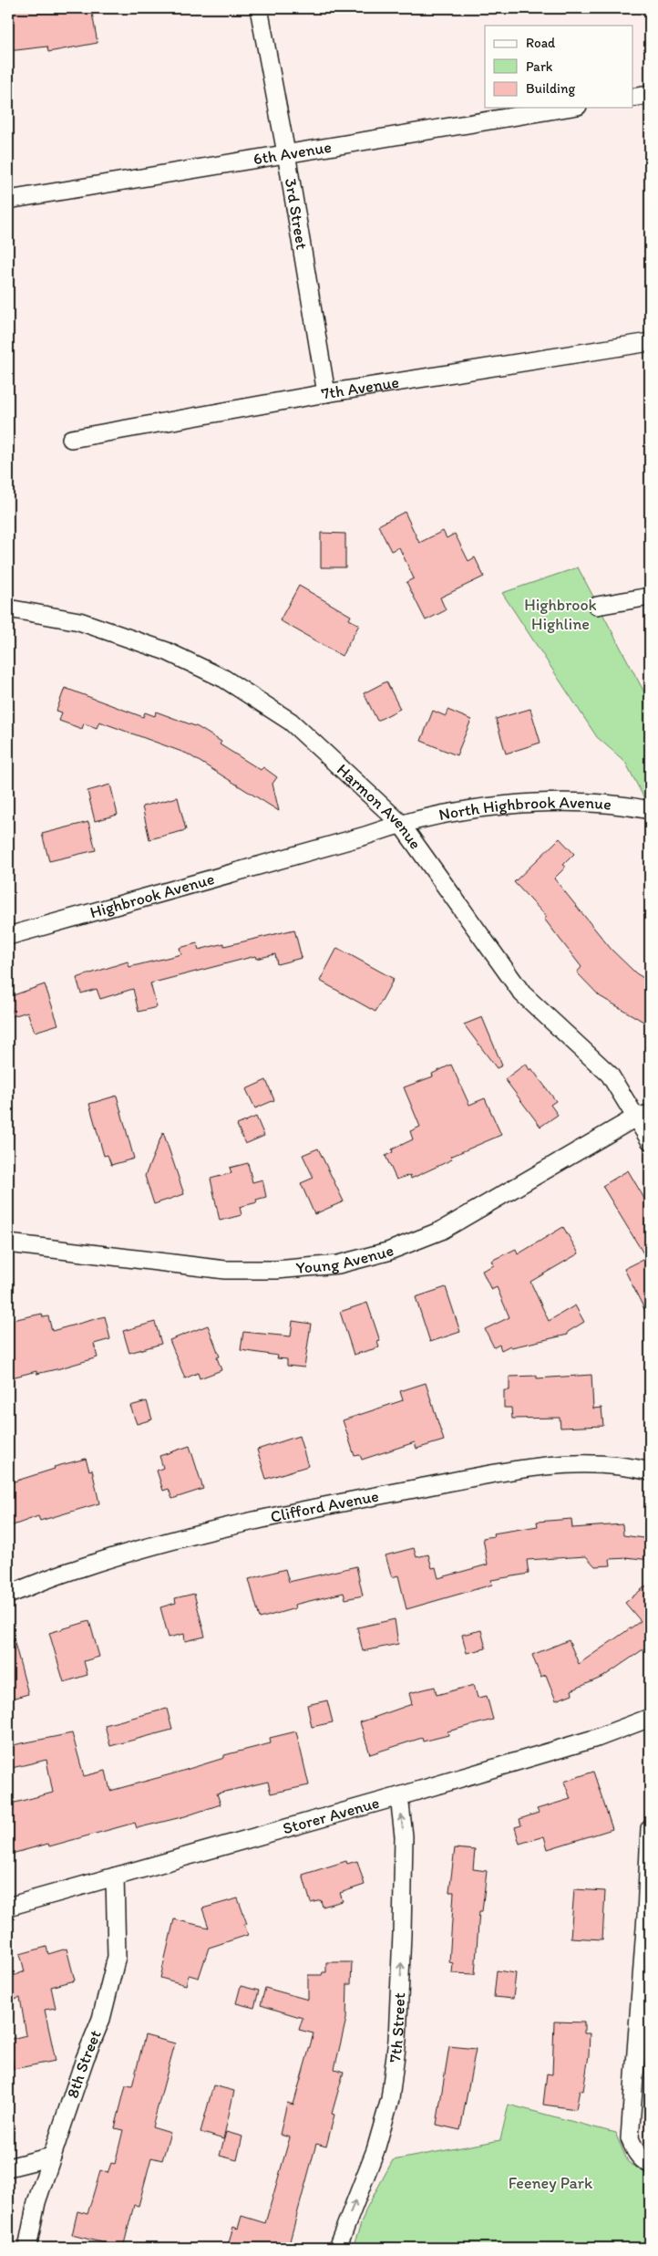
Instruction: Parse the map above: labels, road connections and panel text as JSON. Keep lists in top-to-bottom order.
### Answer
{
  "streets": {
    "street": [
      "6th Avenue",
      "3rd Street",
      "7th Avenue",
      "Harmon Avenue",
      "North Highbrook Avenue",
      "Highbrook Avenue",
      "Young Avenue",
      "Clifford Avenue",
      "Storer Avenue",
      "7th Street",
      "8th Street"
    ]
  },
  "crossings": [
    ["6th Avenue", "3rd Street"],
    ["3rd Street", "7th Avenue"],
    ["Harmon Avenue", "North Highbrook Avenue"],
    ["Harmon Avenue", "Highbrook Avenue"],
    ["Harmon Avenue", "Young Avenue"],
    ["North Highbrook Avenue", "Highbrook Avenue"],
    ["Storer Avenue", "7th Street"],
    ["Storer Avenue", "8th Street"]
  ],
  "one_way": ["7th Street"],
  "parks": ["Highbrook Highline", "Feeney Park"],
  "legend": ["Road", "Park", "Building"]
}
